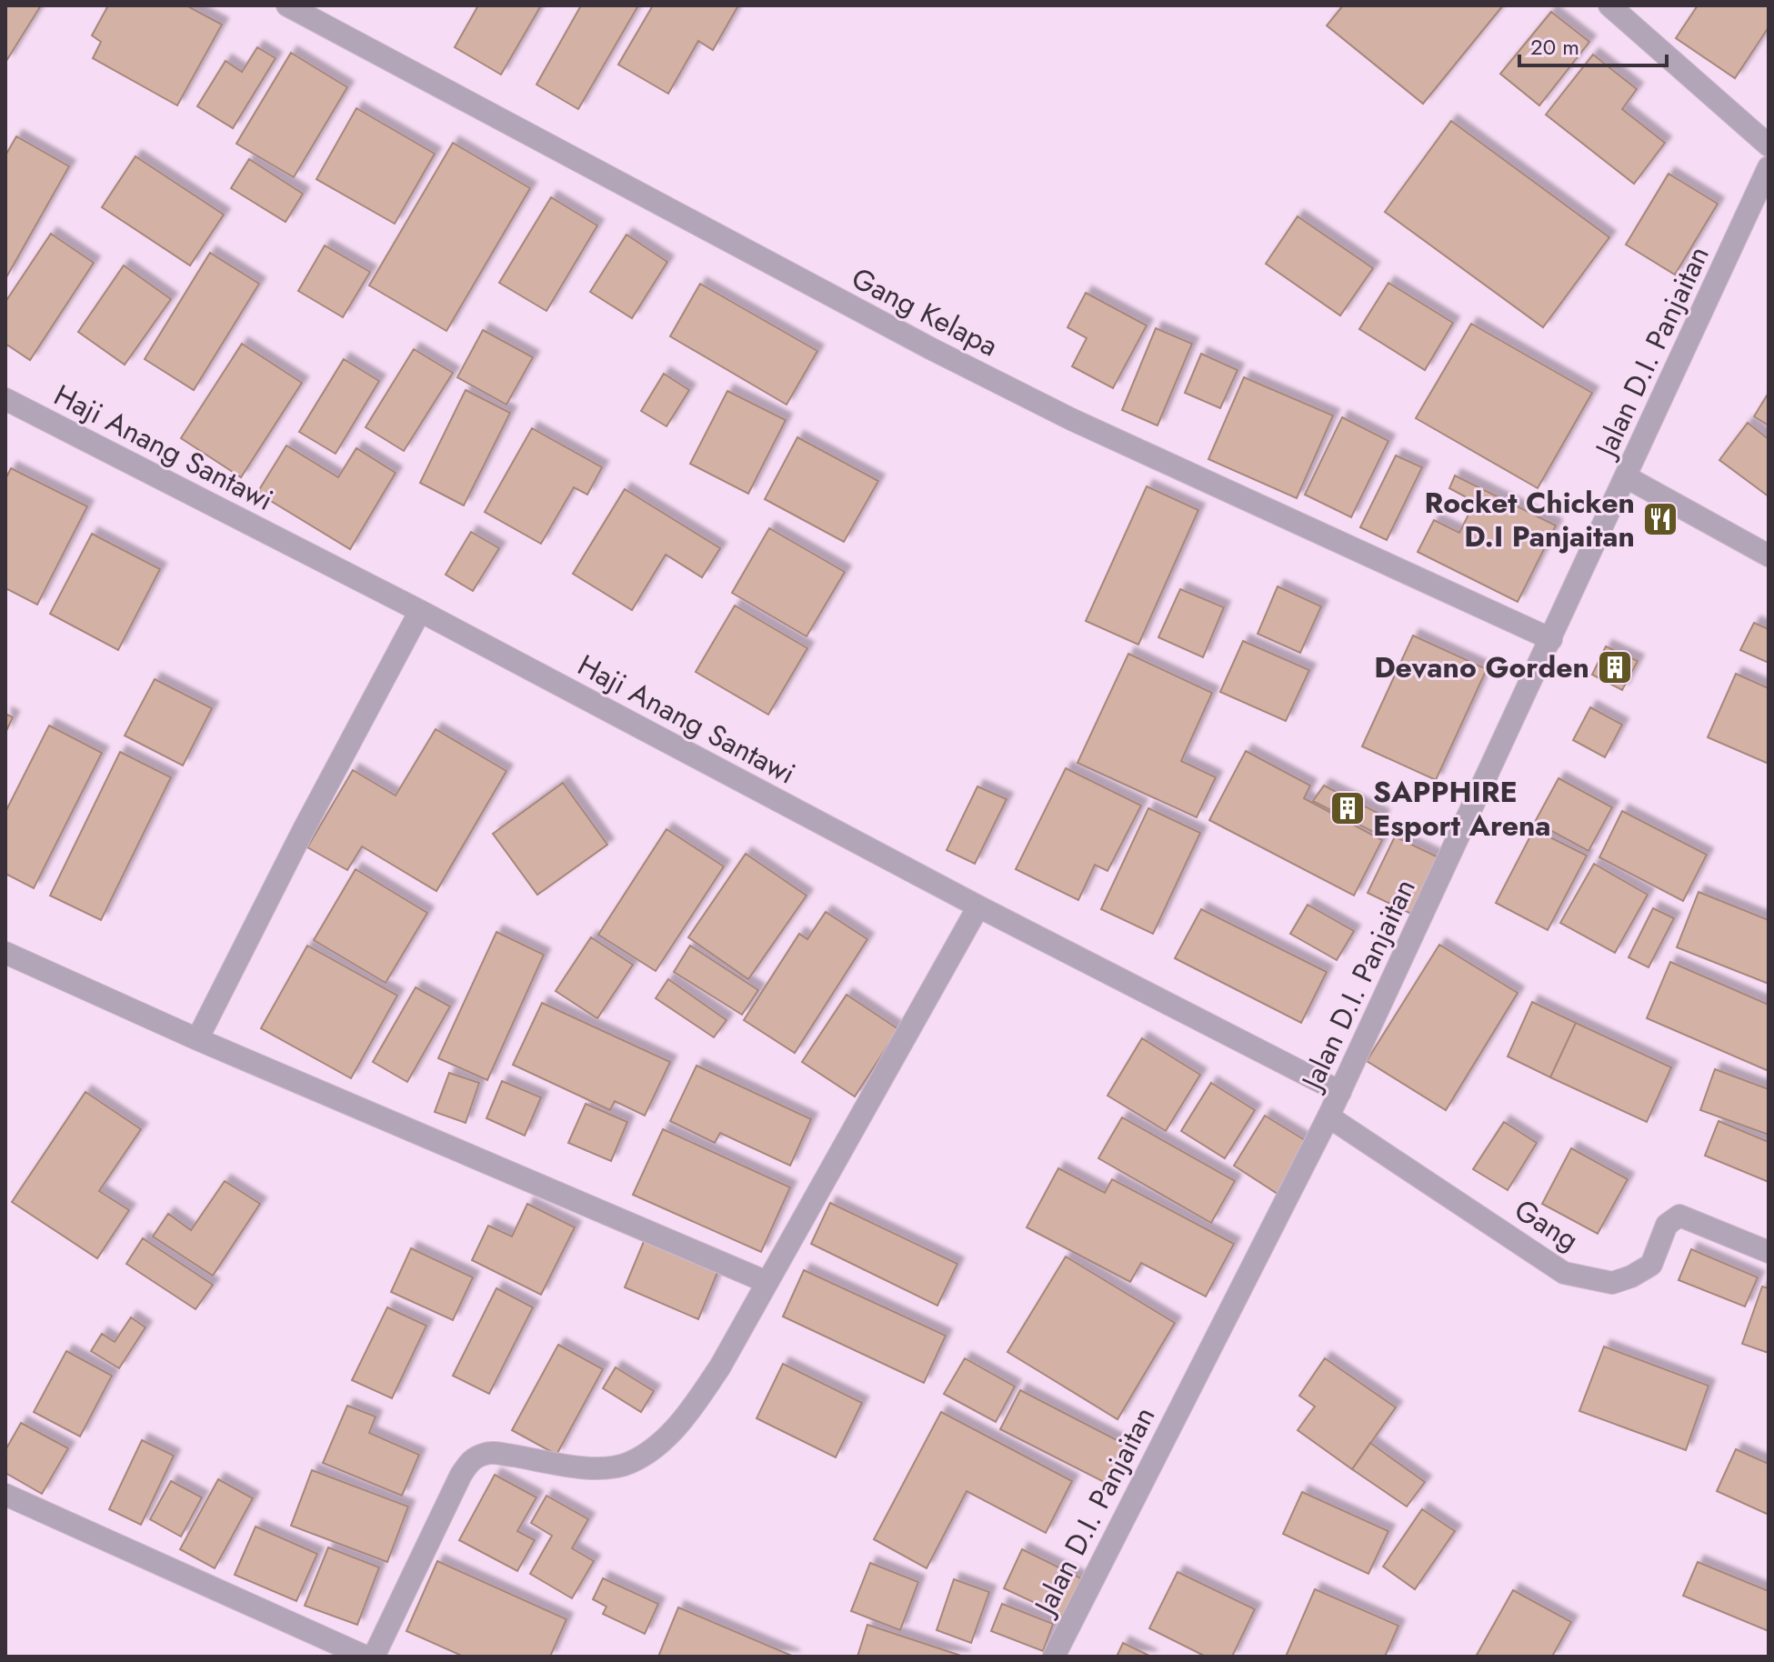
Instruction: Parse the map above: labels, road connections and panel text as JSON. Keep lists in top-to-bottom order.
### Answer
{
  "streets": {
    "street": [
      "Gang Kelapa",
      "Jalan D.I. Panjaitan",
      "Haji Anang Santawi",
      "Gang"
    ]
  },
  "crossings": [
    ["Gang Kelapa", "Jalan D.I. Panjaitan"],
    ["Jalan D.I. Panjaitan", "Haji Anang Santawi"],
    ["Jalan D.I. Panjaitan", "Gang"]
  ],
  "places": {
    "restaurant": ["Rocket Chicken D.I Panjaitan"],
    "building": ["Devano Gorden", "SAPPHIRE Esport Arena"]
  },
  "scale_bar": "20 m"
}
